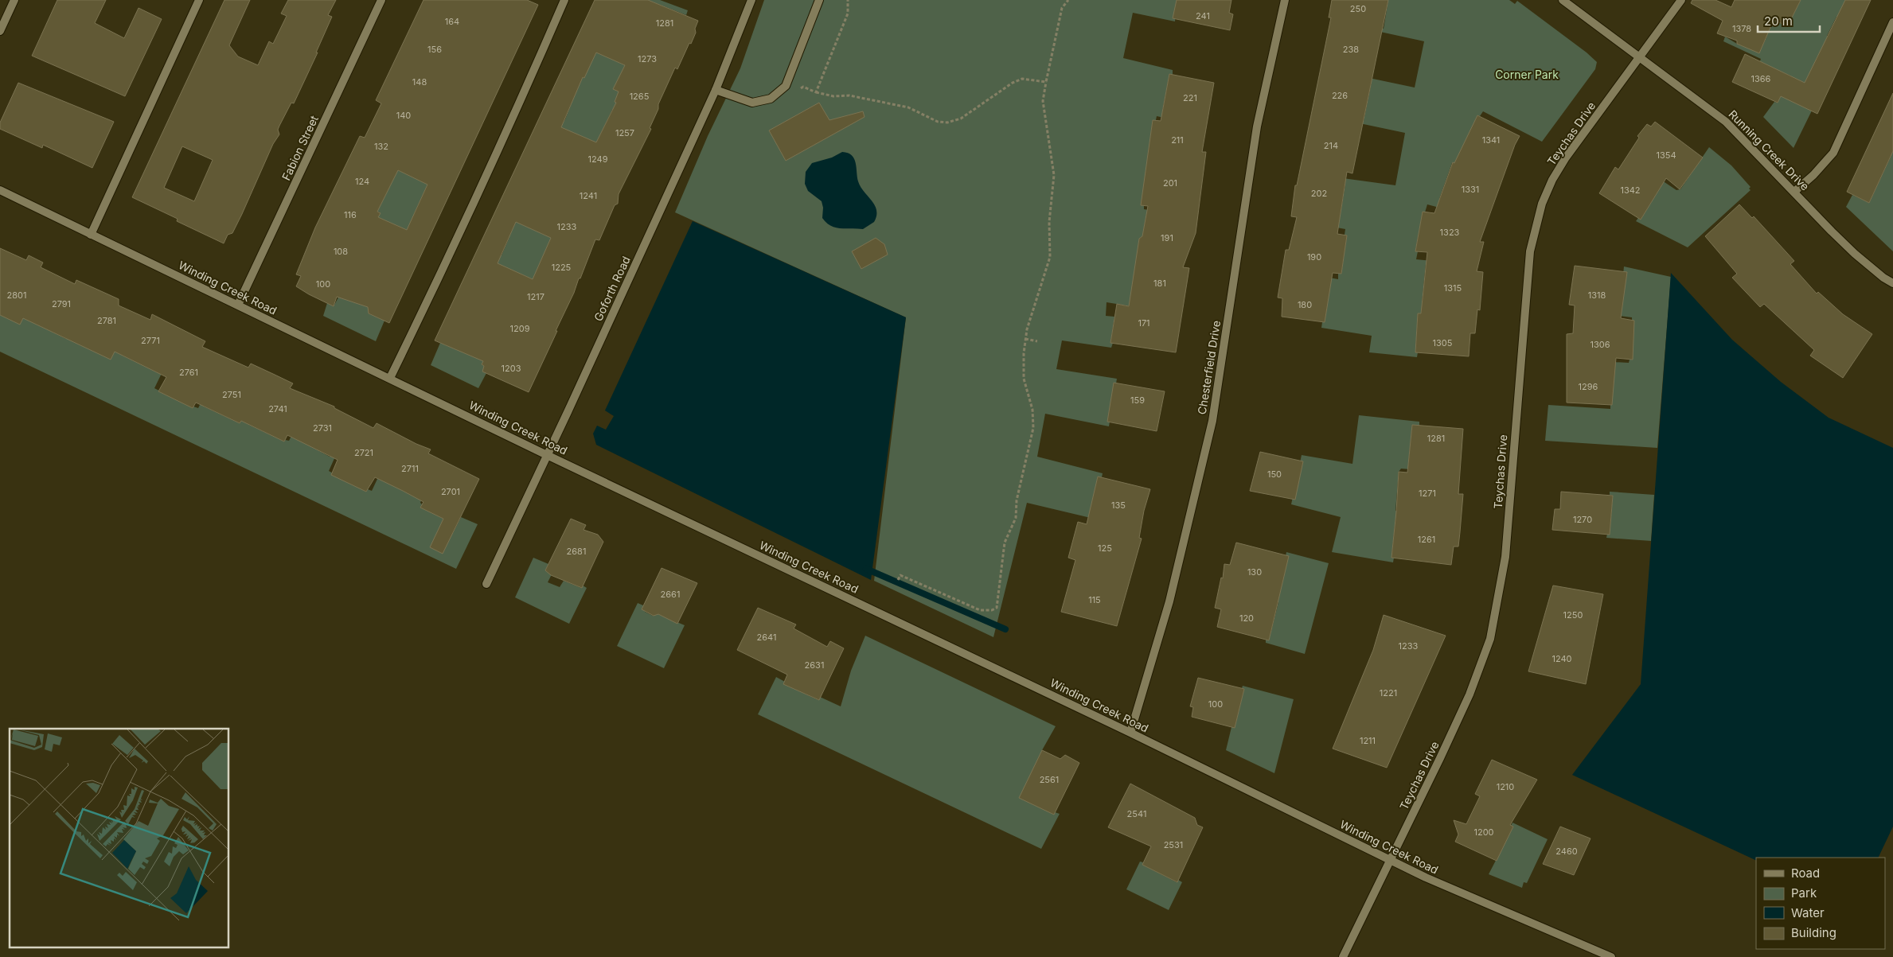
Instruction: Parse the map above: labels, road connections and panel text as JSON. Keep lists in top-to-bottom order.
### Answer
{
  "streets": {
    "street": [
      "Teychas Drive",
      "Fabion Street",
      "Running Creek Drive",
      "Winding Creek Road",
      "Goforth Road",
      "Chesterfield Drive"
    ]
  },
  "crossings": [
    ["Teychas Drive", "Running Creek Drive"],
    ["Teychas Drive", "Winding Creek Road"],
    ["Fabion Street", "Winding Creek Road"],
    ["Winding Creek Road", "Goforth Road"],
    ["Winding Creek Road", "Chesterfield Drive"]
  ],
  "parks": ["Corner Park"],
  "house_numbers": [
    "250",
    "241",
    "164",
    "1281",
    "1378",
    "156",
    "238",
    "1273",
    "1366",
    "148",
    "226",
    "1265",
    "221",
    "140",
    "1257",
    "211",
    "1341",
    "214",
    "132",
    "1354",
    "1249",
    "124",
    "201",
    "1331",
    "1342",
    "202",
    "1241",
    "116",
    "1233",
    "1323",
    "191",
    "108",
    "190",
    "1225",
    "181",
    "100",
    "1315",
    "2801",
    "1318",
    "1217",
    "2791",
    "180",
    "2781",
    "171",
    "1209",
    "2771",
    "1305",
    "1306",
    "1203",
    "2761",
    "1296",
    "2751",
    "159",
    "2741",
    "2731",
    "1281",
    "2721",
    "2711",
    "150",
    "2701",
    "1271",
    "135",
    "1270",
    "1261",
    "125",
    "2681",
    "130",
    "2661",
    "115",
    "1250",
    "120",
    "2641",
    "1233",
    "1240",
    "2631",
    "1221",
    "100",
    "1211",
    "2561",
    "1210",
    "2541",
    "1200",
    "2531",
    "2460"
  ],
  "legend": [
    "Road",
    "Park",
    "Water",
    "Building"
  ],
  "scale_bar": "20 m"
}
